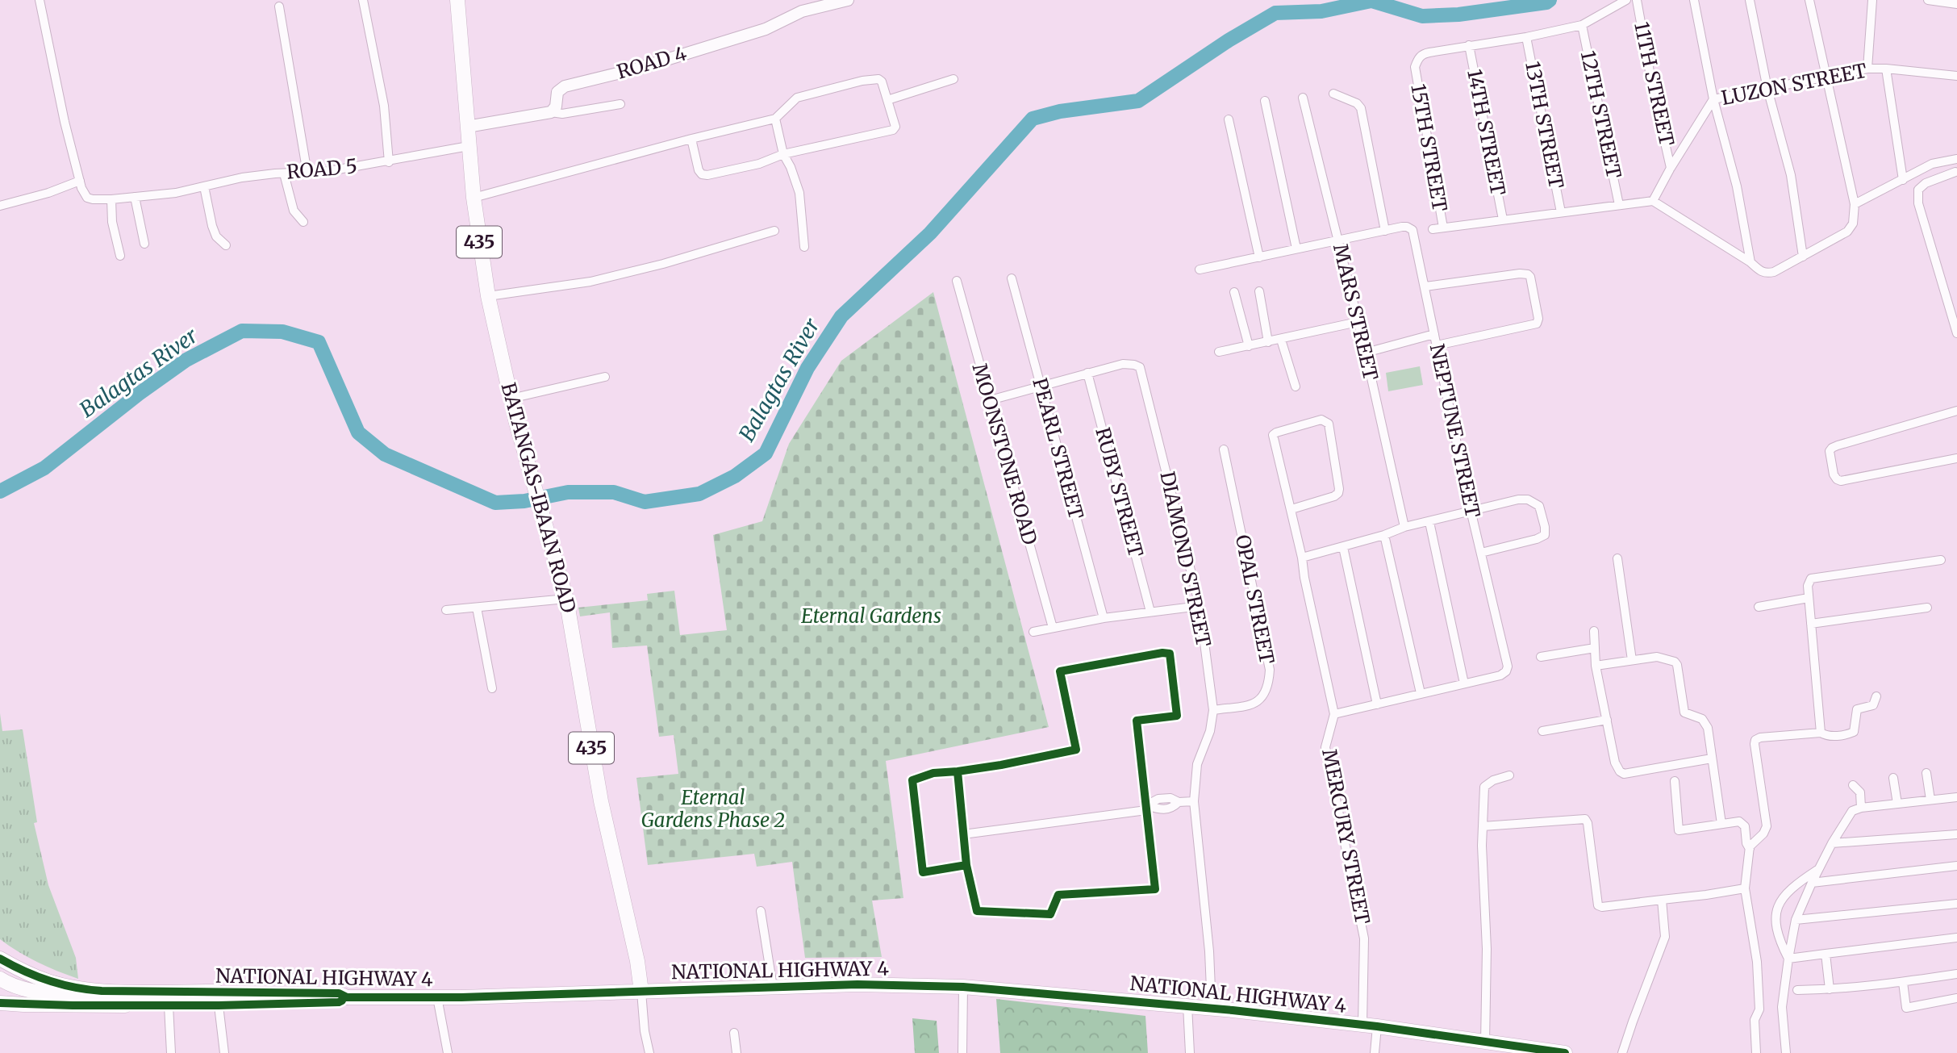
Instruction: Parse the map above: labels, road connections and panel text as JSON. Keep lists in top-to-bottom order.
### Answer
{
  "streets": {
    "main road": ["435", "BATANGAS-IBAAN ROAD", "NATIONAL HIGHWAY 4"],
    "street": [
      "ROAD 4",
      "11TH STREET",
      "LUZON STREET",
      "12TH STREET",
      "13TH STREET",
      "14TH STREET",
      "15TH STREET",
      "ROAD 5",
      "MARS STREET",
      "NEPTUNE STREET",
      "PEARL STREET",
      "MOONSTONE ROAD",
      "RUBY STREET",
      "DIAMOND STREET",
      "OPAL STREET",
      "MERCURY STREET"
    ]
  },
  "crossings": [
    ["11TH STREET", "LUZON STREET"],
    ["14TH STREET", "15TH STREET"],
    ["ROAD 5", "BATANGAS-IBAAN ROAD"],
    ["MARS STREET", "NEPTUNE STREET"],
    ["NEPTUNE STREET", "MERCURY STREET"],
    ["PEARL STREET", "DIAMOND STREET"],
    ["MOONSTONE ROAD", "DIAMOND STREET"],
    ["RUBY STREET", "DIAMOND STREET"],
    ["BATANGAS-IBAAN ROAD", "NATIONAL HIGHWAY 4"],
    ["DIAMOND STREET", "OPAL STREET"],
    ["DIAMOND STREET", "NATIONAL HIGHWAY 4"],
    ["MERCURY STREET", "NATIONAL HIGHWAY 4"]
  ],
  "water": ["Balagtas River"],
  "parks": ["Eternal Gardens", "Eternal Gardens Phase 2"]
}
